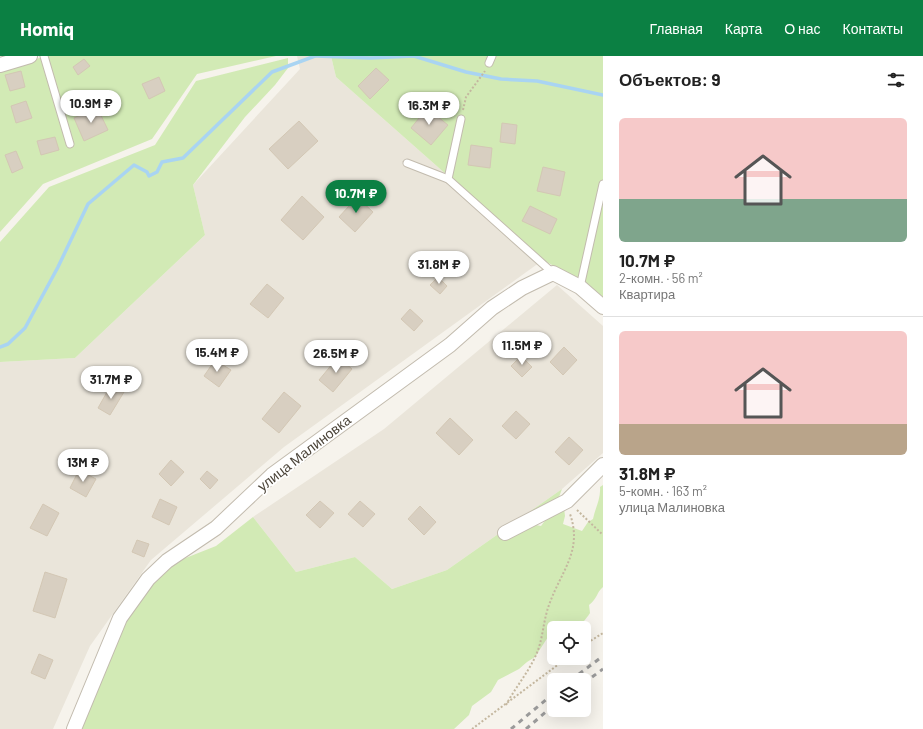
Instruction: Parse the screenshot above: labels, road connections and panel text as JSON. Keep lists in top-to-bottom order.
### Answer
{
  "streets": {
    "street": ["улица Малиновка"]
  },
  "page": {
    "header": "Homiq",
    "nav": [
      "Главная",
      "Карта",
      "О нас",
      "Контакты"
    ],
    "heading": "Объектов: 9",
    "price": [
      "10.9M ₽",
      "16.3M ₽",
      "10.7M ₽",
      "31.8M ₽",
      "11.5M ₽",
      "15.4M ₽",
      "26.5M ₽",
      "31.7M ₽",
      "13M ₽"
    ],
    "list": [
      {
        "name": "10.7M ₽",
        "note": "2-комн. · 56 m² · Квартира"
      },
      {
        "name": "31.8M ₽",
        "note": "5-комн. · 163 m² · улица Малиновка"
      }
    ]
  }
}
